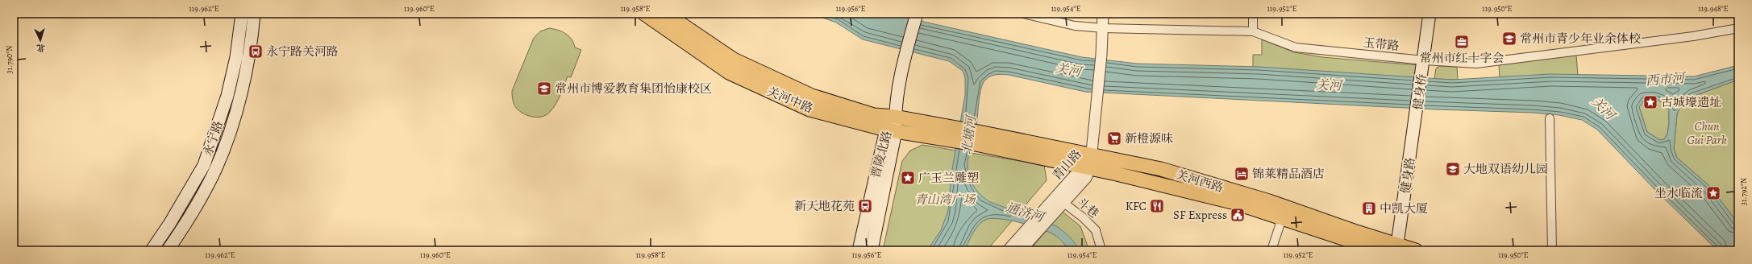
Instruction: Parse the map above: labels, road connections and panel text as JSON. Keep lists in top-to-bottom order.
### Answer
{
  "streets": {
    "main road": [
      "健身桥",
      "关河中路",
      "永宁路",
      "晋陵北路",
      "健身路",
      "关河西路"
    ],
    "street": ["玉带路", "青山路", "斗巷"]
  },
  "crossings": [
    ["玉带路", "健身桥"],
    ["健身桥", "健身路"],
    ["关河中路", "晋陵北路"],
    ["关河中路", "关河西路"],
    ["青山路", "关河西路"],
    ["青山路", "斗巷"],
    ["健身路", "关河西路"]
  ],
  "water": [
    "关河",
    "西市河",
    "北塘河",
    "通济河"
  ],
  "parks": ["Chun Gui Park", "青山湾广场"],
  "places": {
    "school or university": ["常州市青少年业余体校", "常州市博爱教育集团怡康校区", "大地双语幼儿园"],
    "office": ["常州市红十字会"],
    "bus stop": ["永宁路关河路", "新天地花苑"],
    "place": ["古城壕遗址", "广玉兰雕塑", "坐水临流"],
    "supermarket": ["新橙源味"],
    "hotel": ["锦莱精品酒店"],
    "restaurant": ["KFC"],
    "building": ["中凯大厦"],
    "public building": ["SF Express"]
  },
  "north": "bottom",
  "coordinates": [
    "119.962°E",
    "119.960°E",
    "119.958°E",
    "119.956°E",
    "119.954°E",
    "119.952°E",
    "119.950°E",
    "119.948°E",
    "31.790°N",
    "31.792°N"
  ]
}
